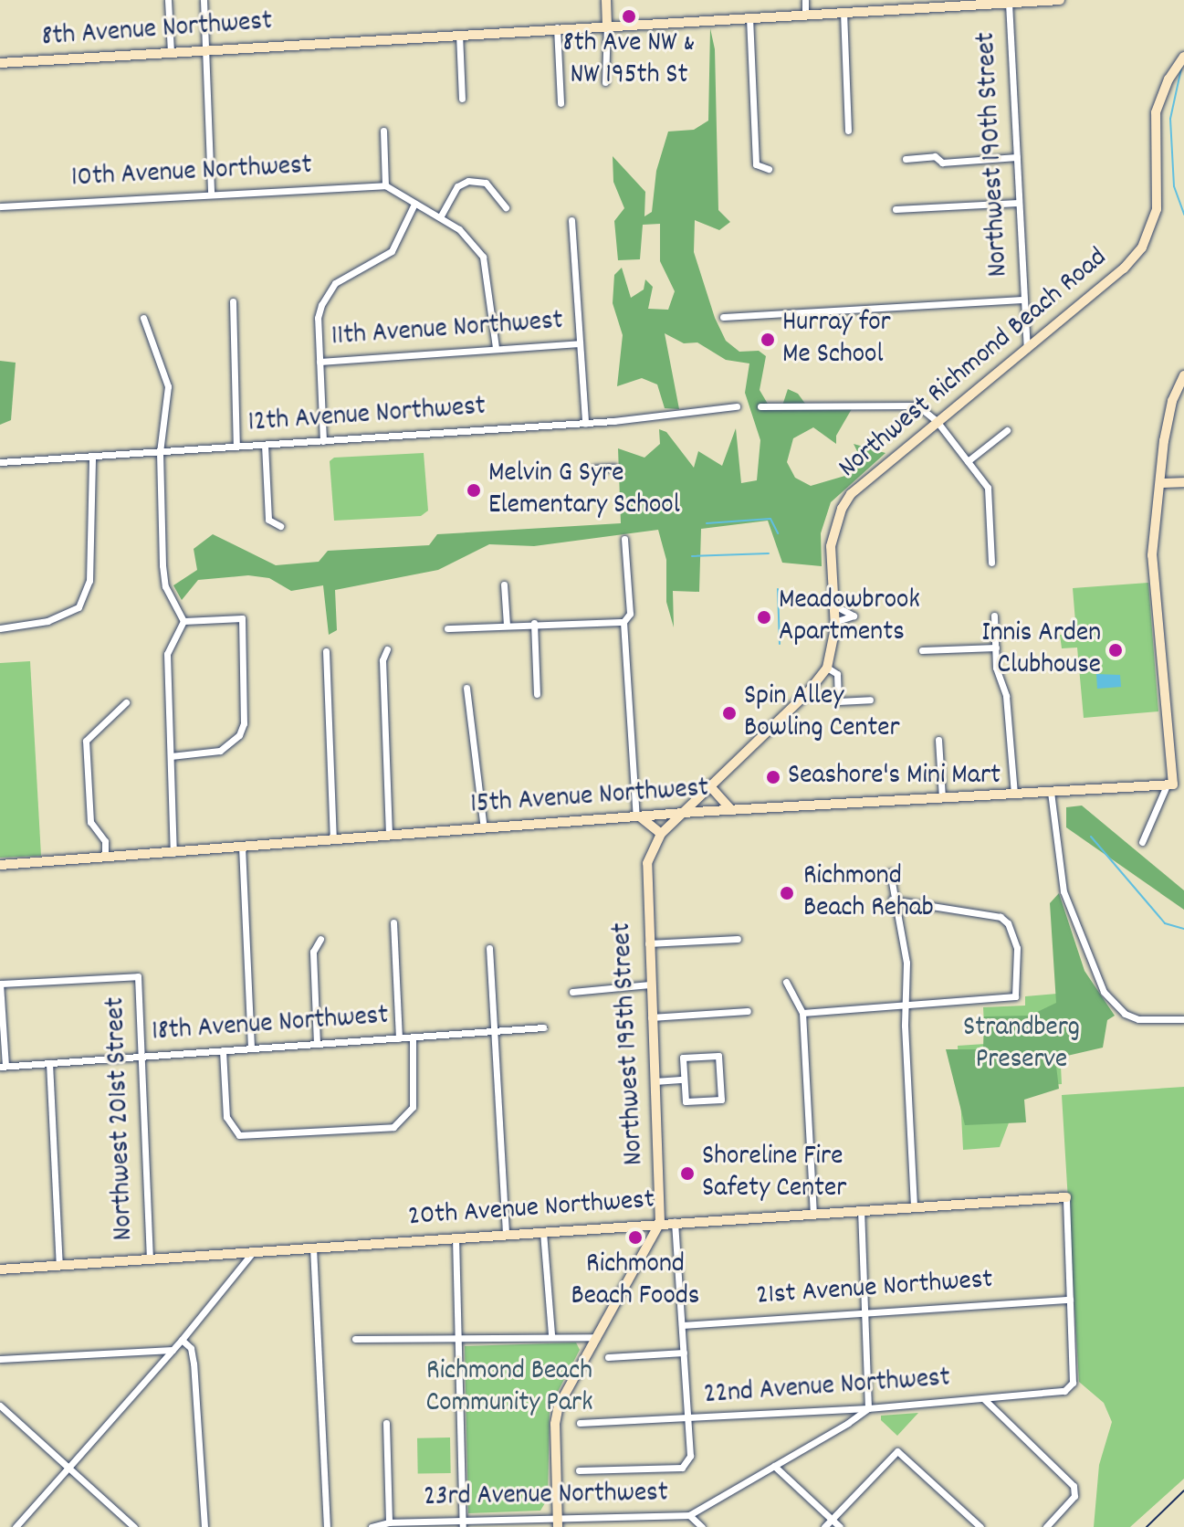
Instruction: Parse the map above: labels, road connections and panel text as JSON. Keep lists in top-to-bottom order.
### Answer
{
  "streets": {
    "street": [
      "8th Avenue Northwest",
      "Northwest 190th Street",
      "10th Avenue Northwest",
      "11th Avenue Northwest",
      "Northwest Richmond Beach Road",
      "12th Avenue Northwest",
      "15th Avenue Northwest",
      "18th Avenue Northwest",
      "Northwest 195th Street",
      "Northwest 201st Street",
      "20th Avenue Northwest",
      "21st Avenue Northwest",
      "22nd Avenue Northwest",
      "23rd Avenue Northwest"
    ]
  },
  "crossings": [
    ["8th Avenue Northwest", "Northwest 190th Street"],
    ["Northwest 190th Street", "Northwest Richmond Beach Road"],
    ["18th Avenue Northwest", "Northwest 201st Street"],
    ["Northwest 195th Street", "20th Avenue Northwest"],
    ["Northwest 201st Street", "20th Avenue Northwest"],
    ["21st Avenue Northwest", "22nd Avenue Northwest"],
    ["22nd Avenue Northwest", "23rd Avenue Northwest"]
  ],
  "parks": ["Strandberg Preserve", "Richmond Beach Community Park"],
  "places": [
    "8th Ave NW & NW 195th St",
    "Hurray for Me School",
    "Melvin G Syre Elementary School",
    "Meadowbrook Apartments",
    "Innis Arden Clubhouse",
    "Spin Alley Bowling Center",
    "Seashore's Mini Mart",
    "Richmond Beach Rehab",
    "Shoreline Fire Safety Center",
    "Richmond Beach Foods"
  ]
}
